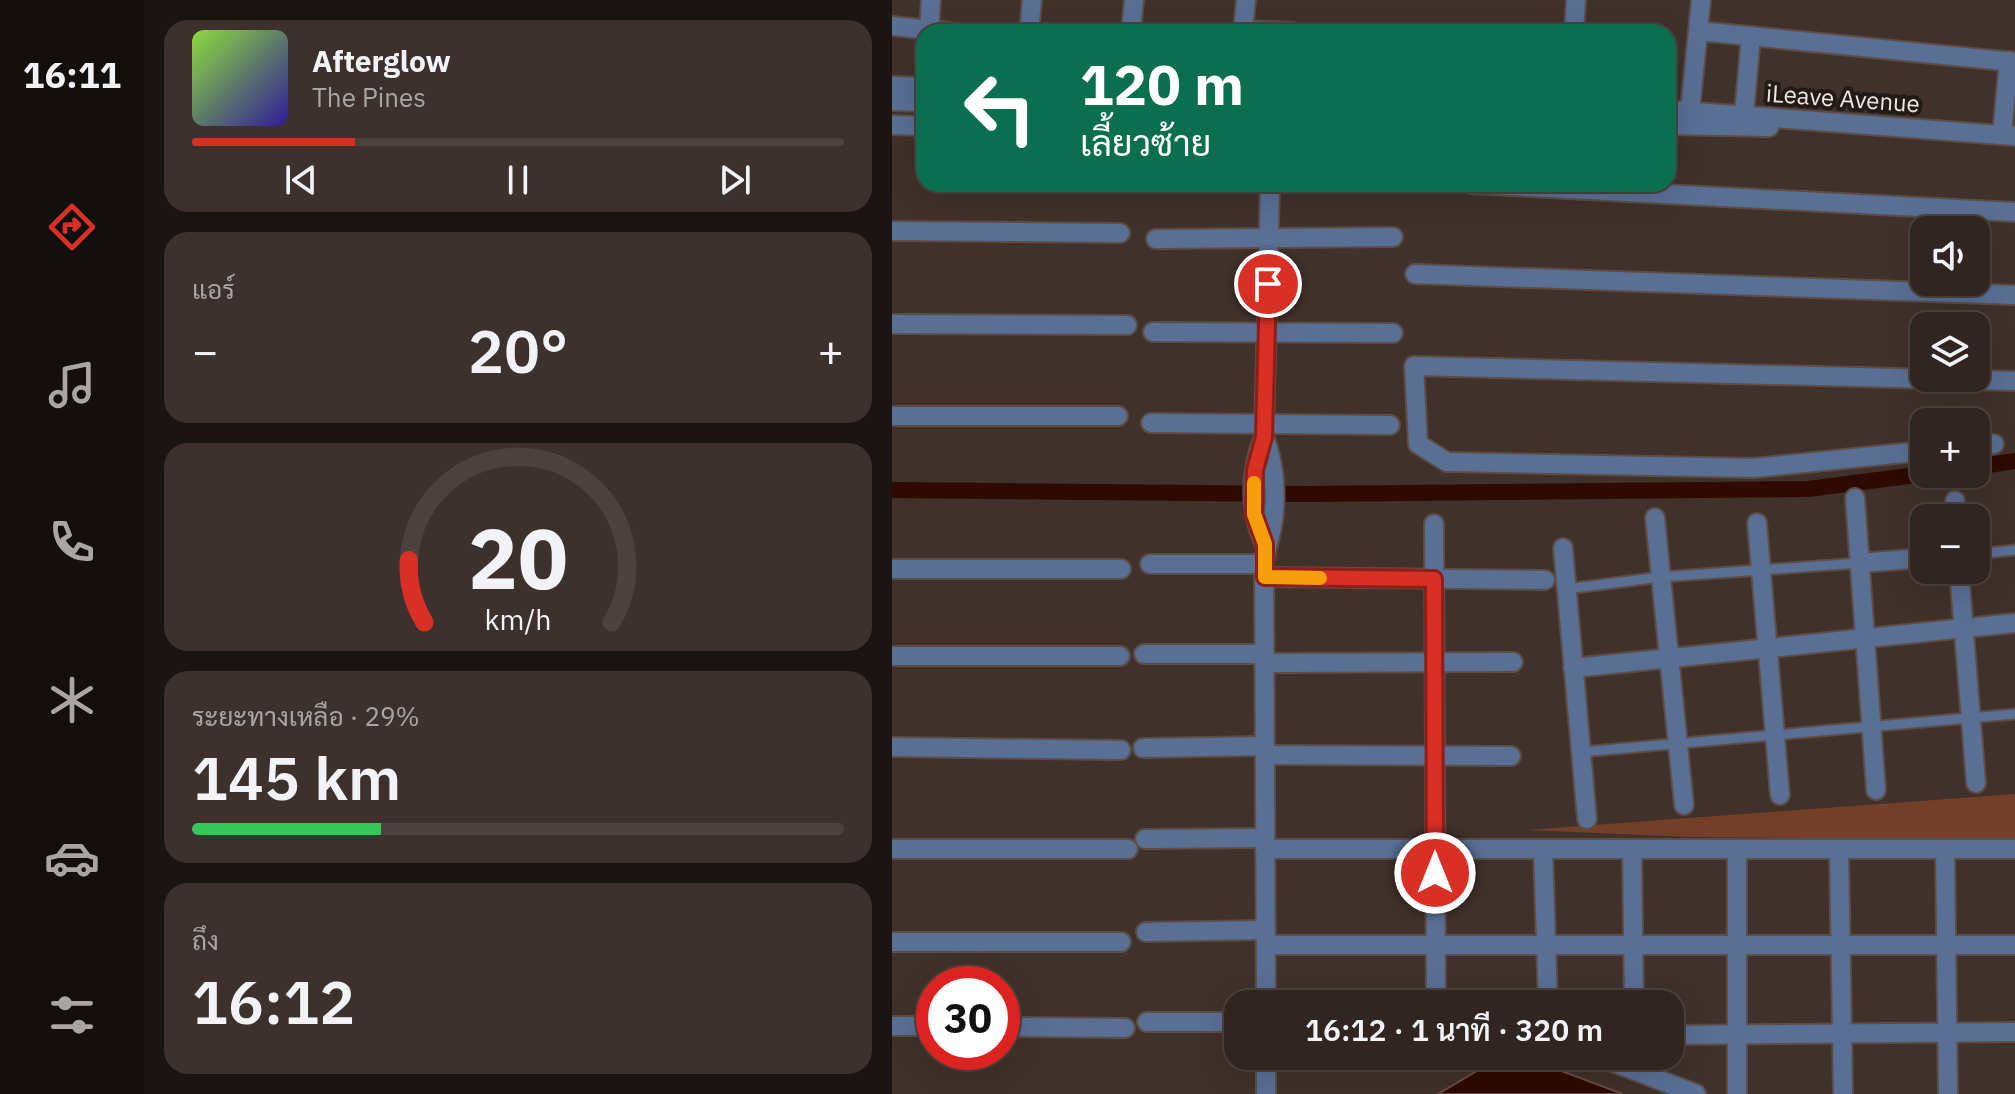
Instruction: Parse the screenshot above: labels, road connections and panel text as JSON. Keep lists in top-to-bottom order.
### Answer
{
  "streets": {
    "street": ["iLeave Avenue"]
  },
  "page": {
    "tabs": "16:11",
    "turn": ["120 m", "เลี้ยวซ้าย"],
    "song": ["Afterglow", "The Pines"],
    "map_buttons": ["+", "−"],
    "tile": [
      "แอร์",
      ["ระยะทางเหลือ · 29%", "145 km"],
      ["ถึง", "16:12"]
    ],
    "heat": ["−", "20°", "+"],
    "limit": "30",
    "trip": "16:12 · 1 นาที · 320 m",
    "gauge": ["20", "km/h"]
  }
}
